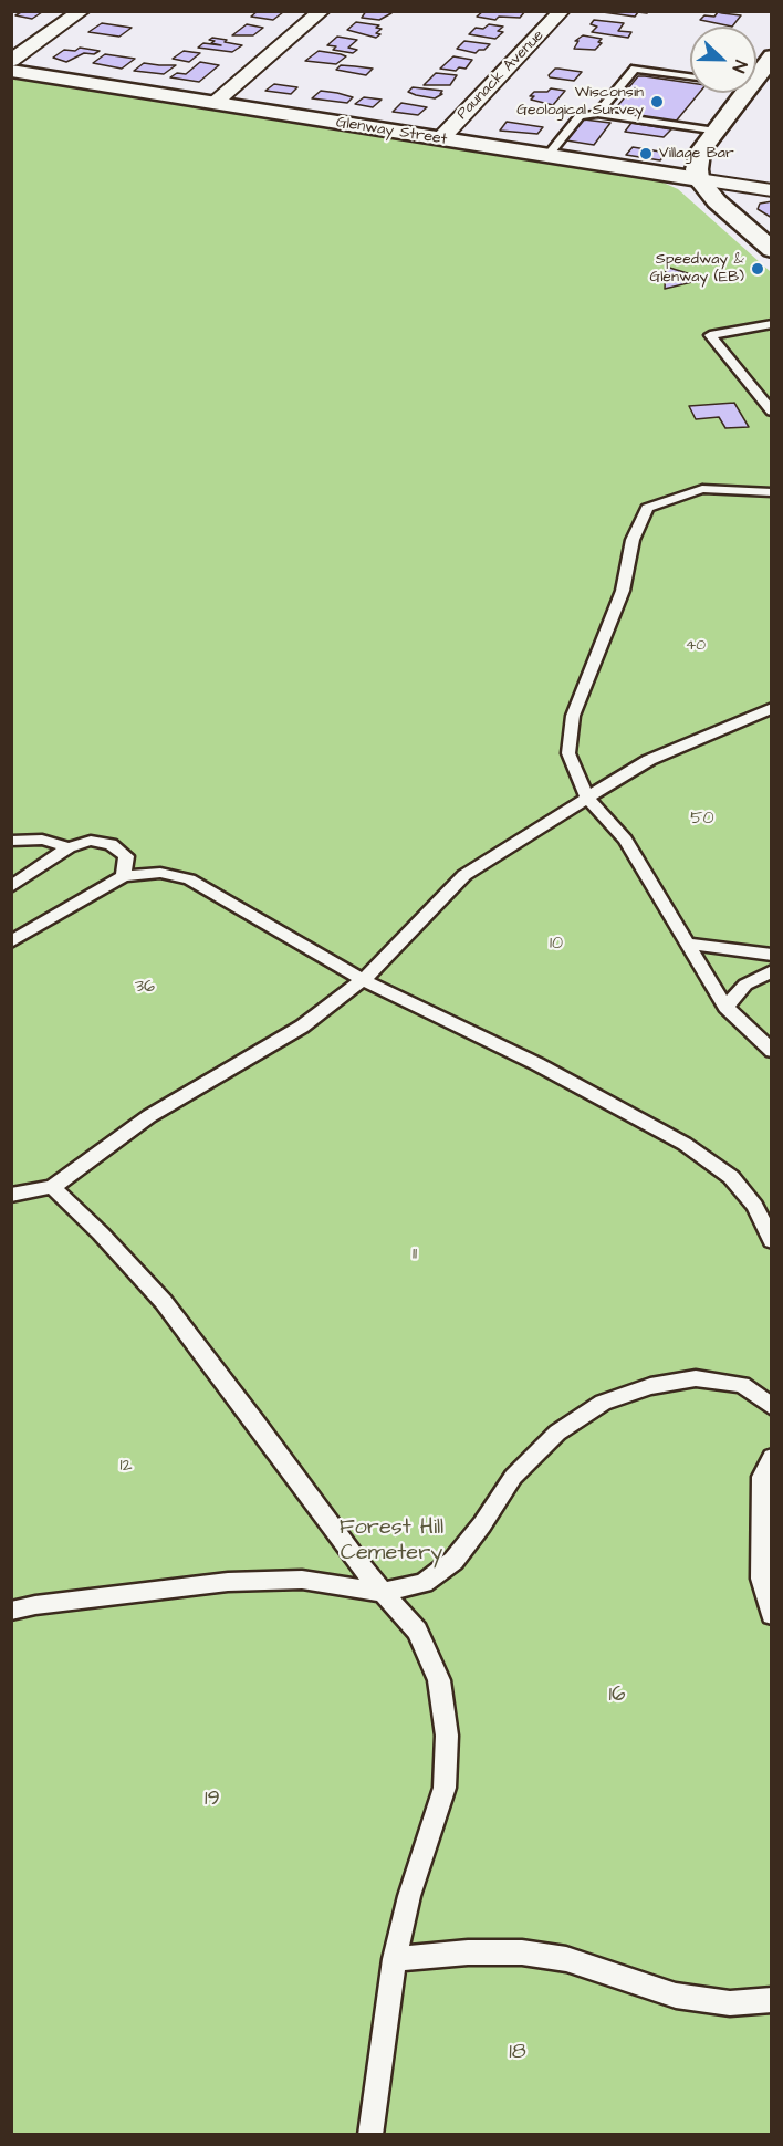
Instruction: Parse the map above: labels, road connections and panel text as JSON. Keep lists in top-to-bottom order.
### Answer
{
  "streets": {
    "street": ["Paunack Avenue", "Glenway Street"]
  },
  "crossings": [
    ["Paunack Avenue", "Glenway Street"]
  ],
  "parks": [
    "40",
    "50",
    "10",
    "36",
    "11",
    "12",
    "Forest Hill Cemetery",
    "16",
    "19",
    "18"
  ],
  "places": ["Wisconsin Geological Survey", "Village Bar", "Speedway & Glenway (EB)"],
  "north": "right"
}
